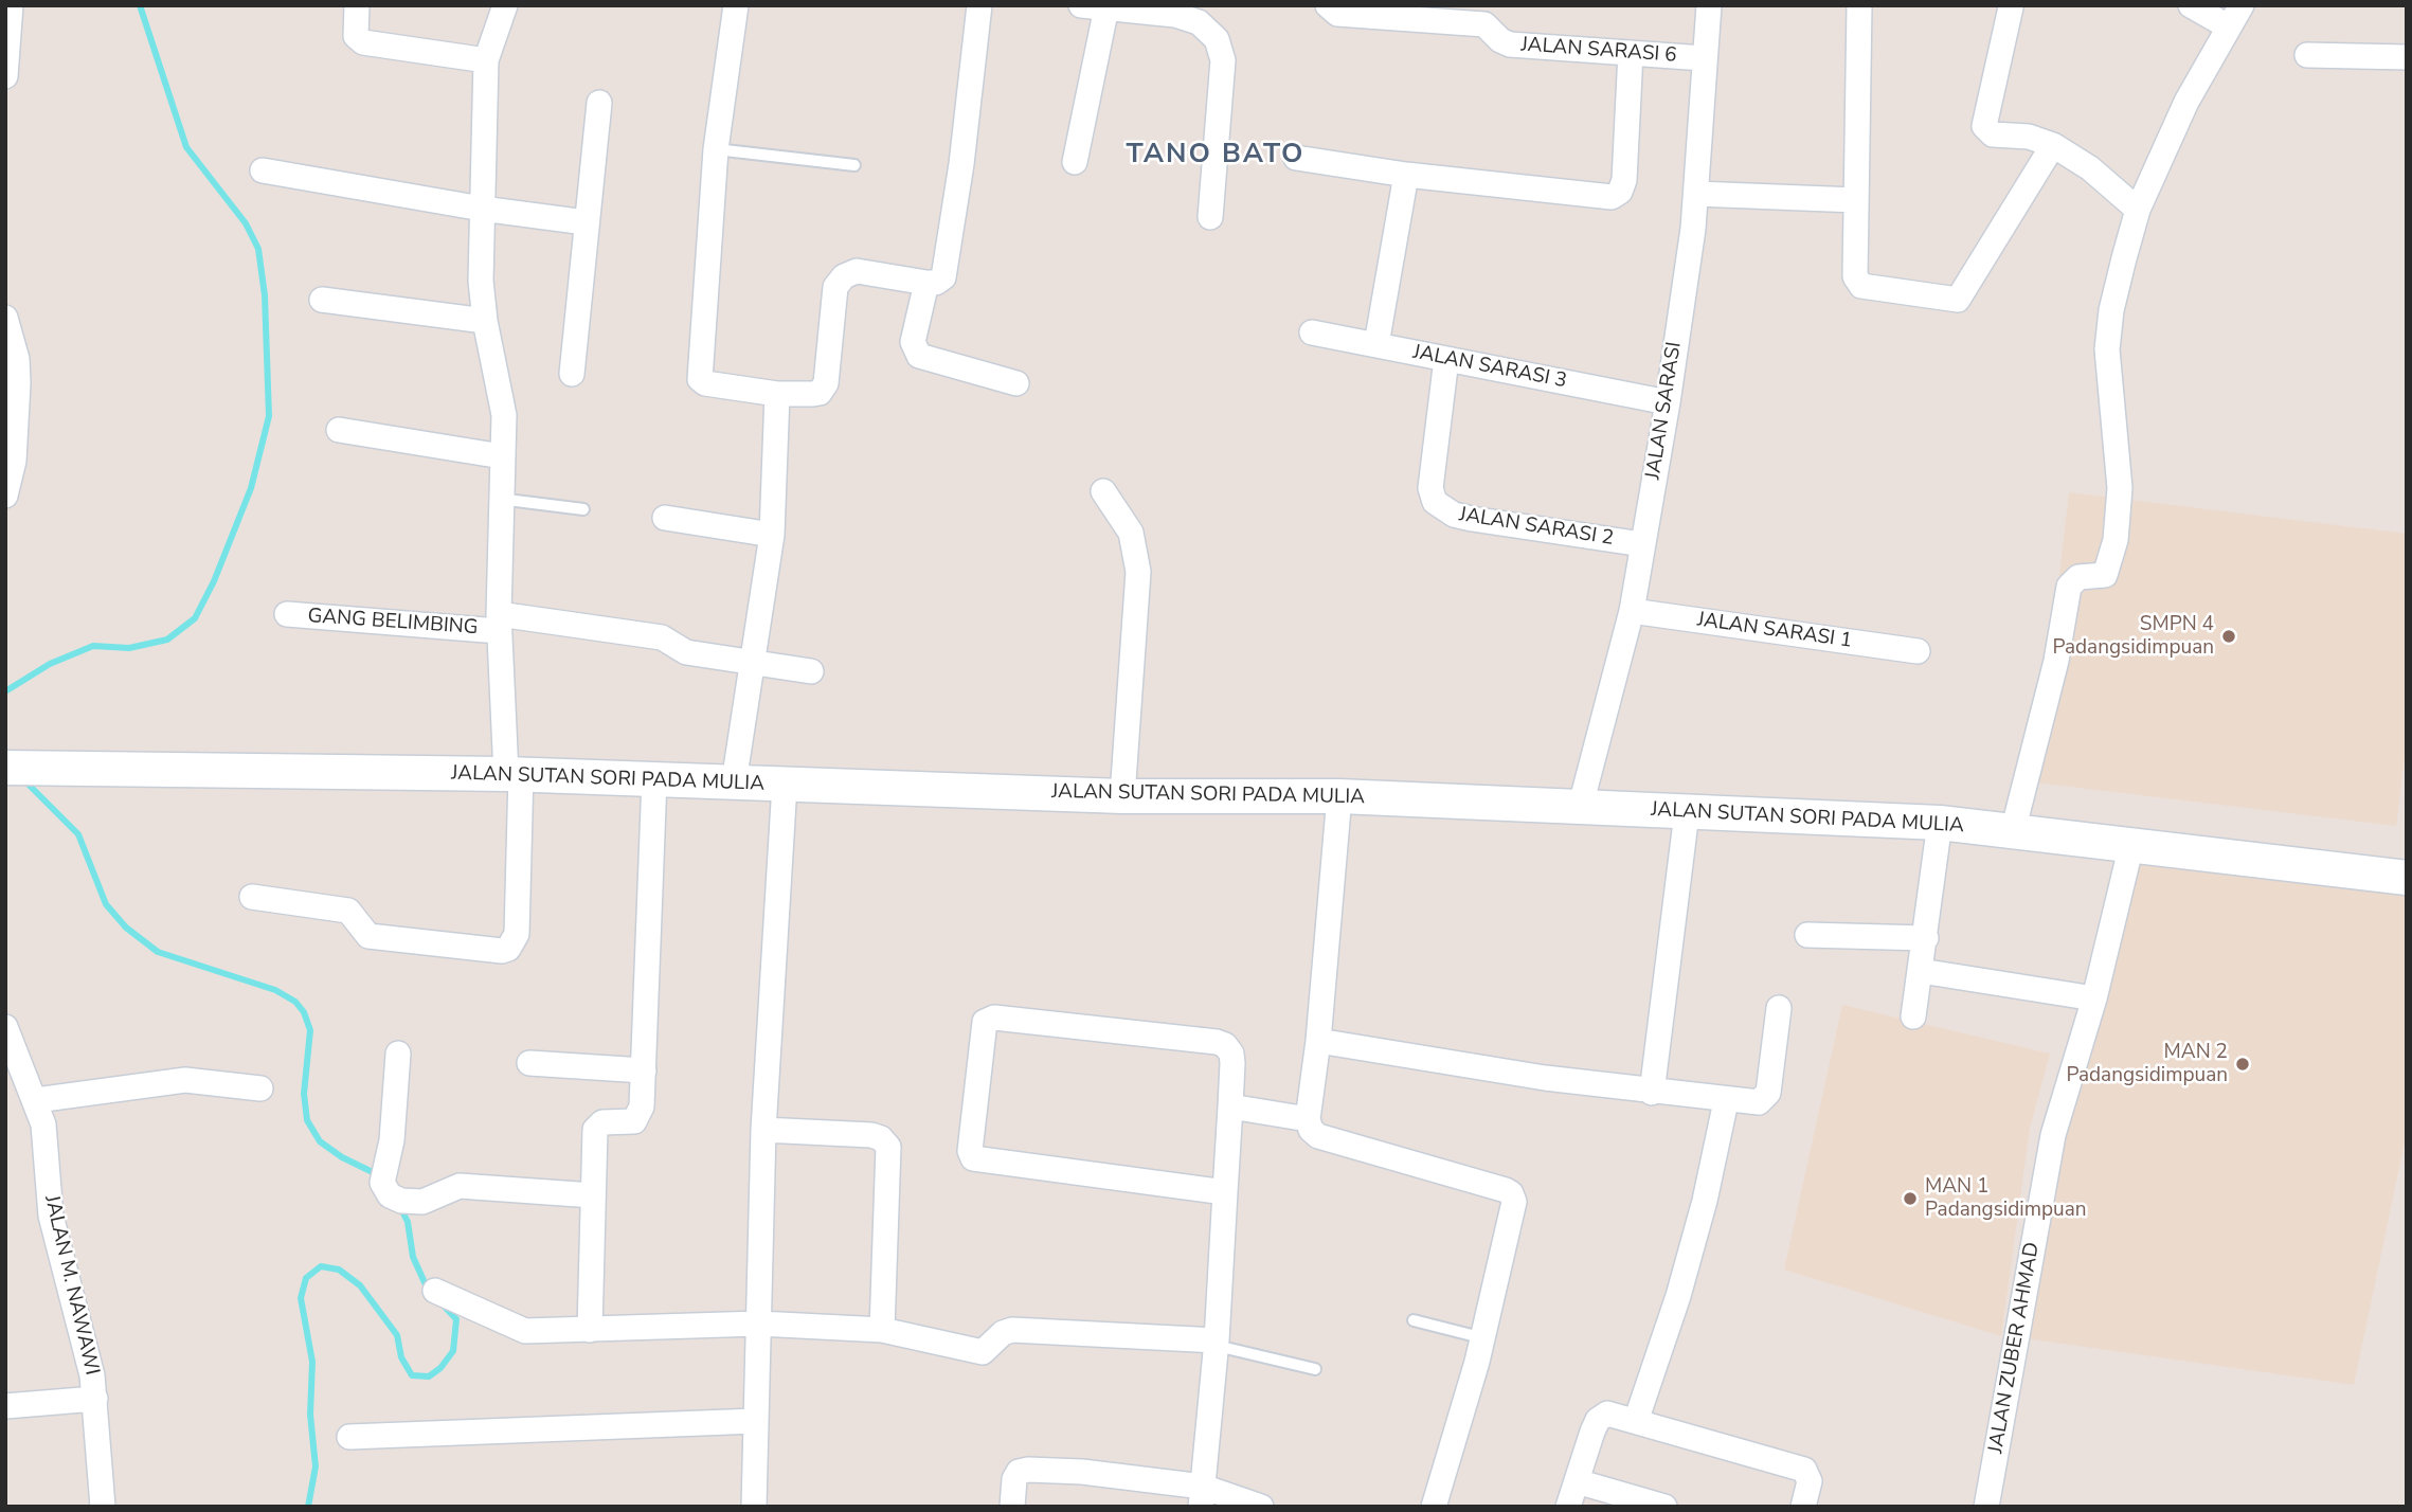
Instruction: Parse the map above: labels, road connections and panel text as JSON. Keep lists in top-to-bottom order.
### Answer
{
  "streets": {
    "street": [
      "JALAN SARASI 6",
      "JALAN SARASI 3",
      "JALAN SARASI",
      "JALAN SARASI 2",
      "GANG BELIMBING",
      "JALAN SARASI 1",
      "JALAN SUTAN SORI PADA MULIA",
      "JALAN M. NAWAWI",
      "JALAN ZUBER AHMAD"
    ]
  },
  "crossings": [
    ["JALAN SARASI 6", "JALAN SARASI"],
    ["JALAN SARASI 3", "JALAN SARASI"],
    ["JALAN SARASI 3", "JALAN SARASI 2"],
    ["JALAN SARASI", "JALAN SARASI 2"],
    ["JALAN SARASI", "JALAN SARASI 1"],
    ["JALAN SARASI", "JALAN SUTAN SORI PADA MULIA"],
    ["JALAN SUTAN SORI PADA MULIA", "JALAN ZUBER AHMAD"]
  ],
  "districts": ["TANO BATO"],
  "places": ["SMPN 4 Padangsidimpuan", "MAN 2 Padangsidimpuan", "MAN 1 Padangsidimpuan"]
}
